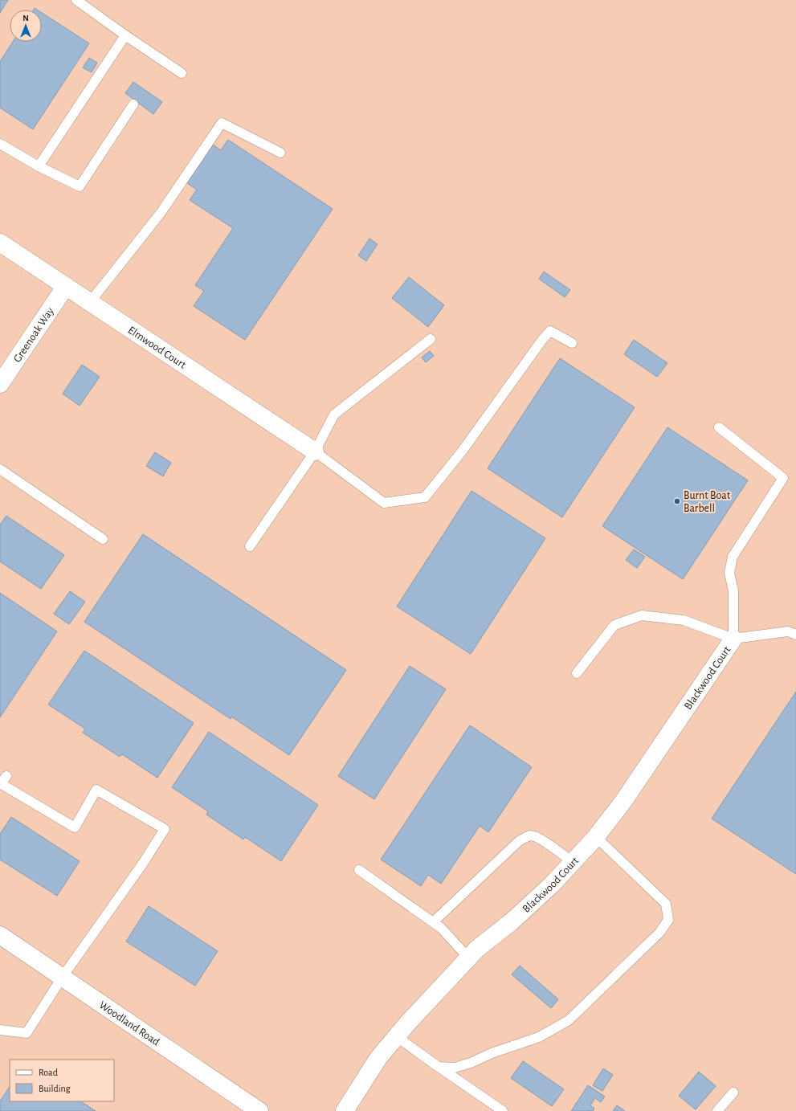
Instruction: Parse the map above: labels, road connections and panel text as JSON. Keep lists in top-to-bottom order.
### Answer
{
  "streets": {
    "street": [
      "Greenoak Way",
      "Elmwood Court",
      "Blackwood Court",
      "Woodland Road"
    ]
  },
  "crossings": [
    ["Greenoak Way", "Elmwood Court"]
  ],
  "places": ["Burnt Boat Barbell"],
  "legend": ["Road", "Building"],
  "north": "top"
}
